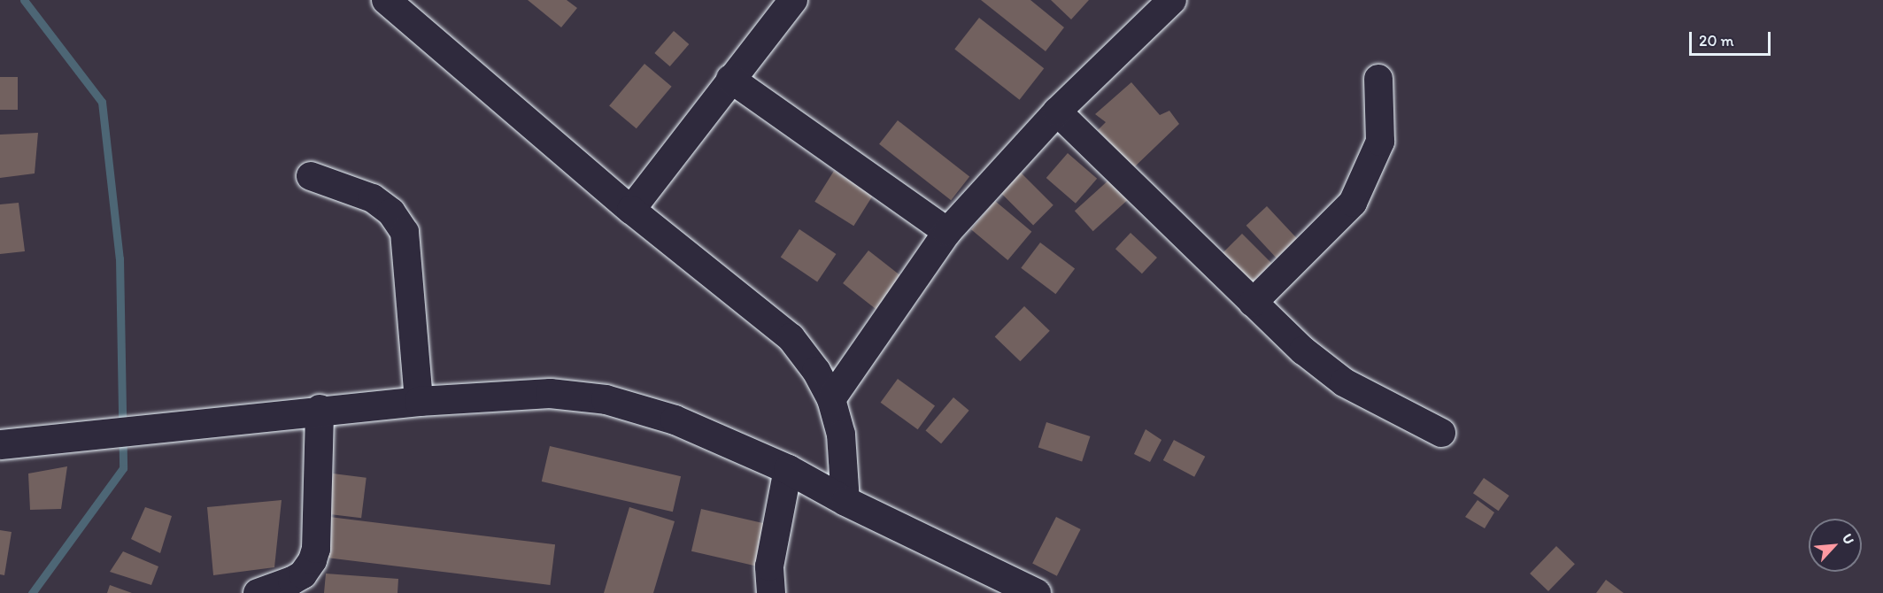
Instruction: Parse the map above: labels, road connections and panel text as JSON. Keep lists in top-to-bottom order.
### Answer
{
  "scale_bar": "20 m",
  "north": "top right"
}
